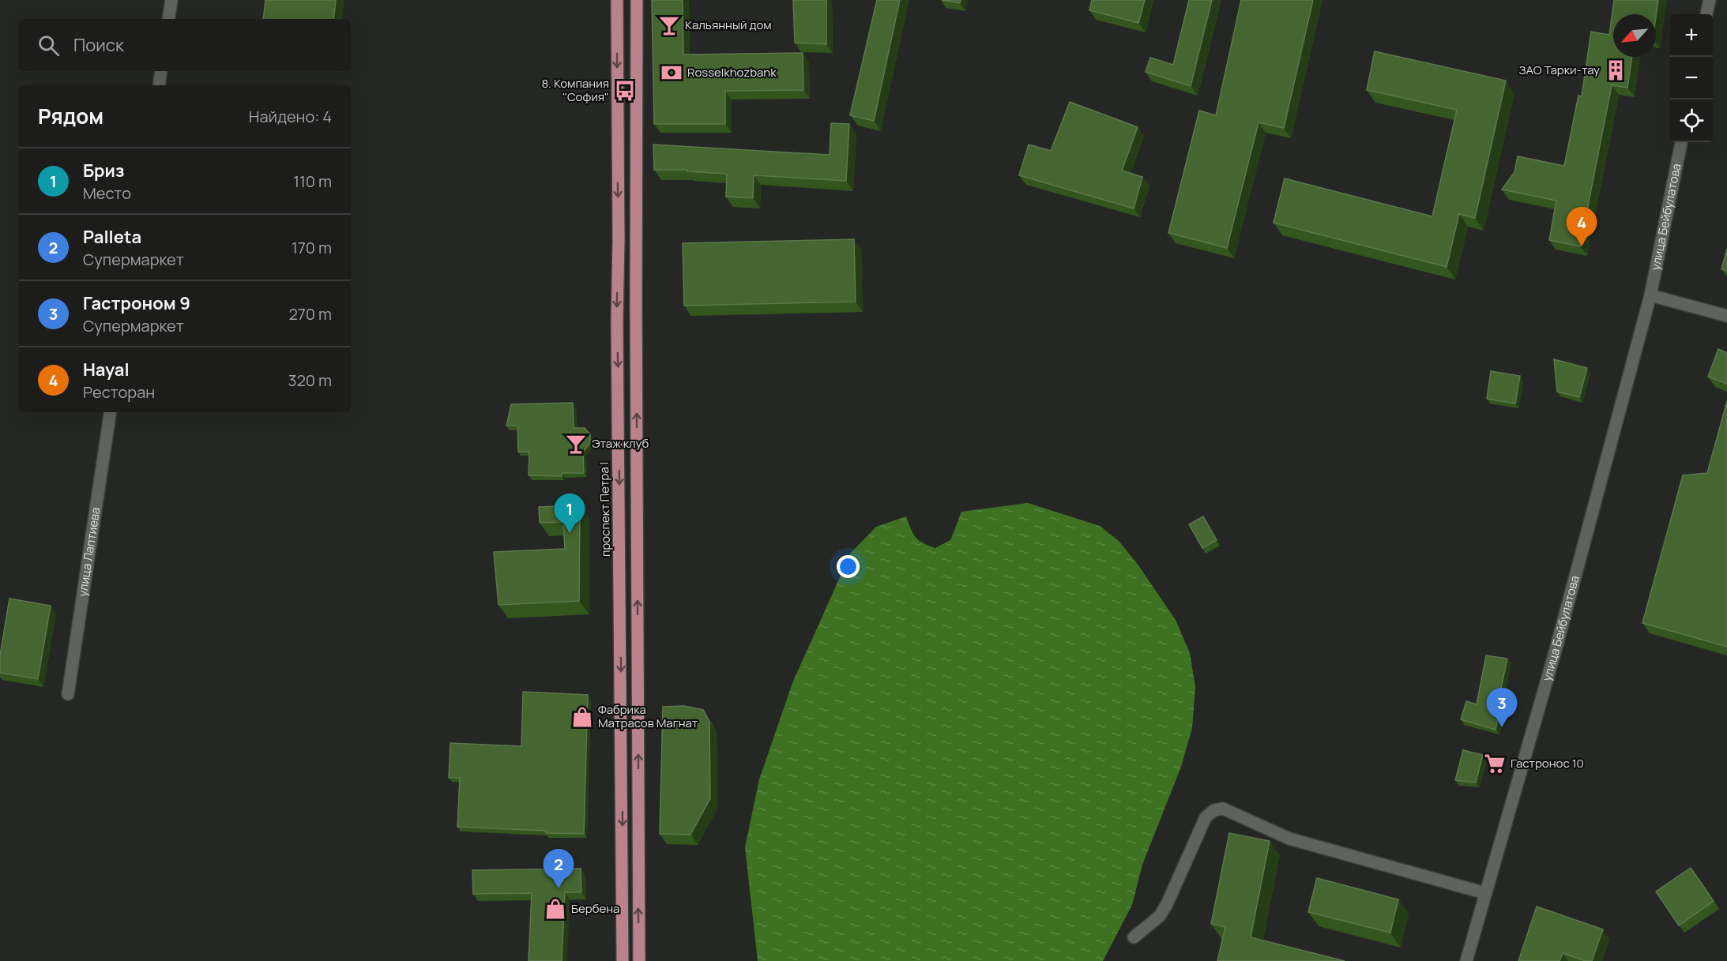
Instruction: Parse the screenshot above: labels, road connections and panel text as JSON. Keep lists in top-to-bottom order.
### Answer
{
  "streets": {
    "main road": ["проспект Петра I"],
    "street": ["улица Бейбулатова", "улица Лаптиева"]
  },
  "places": {
    "bar": ["Кальянный дом", "Этаж клуб"],
    "building": ["ЗАО Тарки-тау"],
    "bank": ["Rosselkhozbank"],
    "bus stop": ["8. Компания \"София\""],
    "shop": ["Фабрика Матрасов Магнат", "Бербена"],
    "supermarket": ["Гастронос 10"]
  },
  "north": "bottom left",
  "page": {
    "map_buttons": ["+", "−"],
    "search": "Поиск",
    "heading": ["Рядом", "Найдено: 4"],
    "list": [
      {
        "mark": "1",
        "name": "Бриз",
        "note": "Место",
        "value": "110 m"
      },
      {
        "mark": "2",
        "name": "Palleta",
        "note": "Супермаркет",
        "value": "170 m"
      },
      {
        "mark": "3",
        "name": "Гастроном 9",
        "note": "Супермаркет",
        "value": "270 m"
      },
      {
        "mark": "4",
        "name": "Hayal",
        "note": "Ресторан",
        "value": "320 m"
      }
    ],
    "pins": [
      "4",
      "1",
      "3",
      "2"
    ]
  }
}
